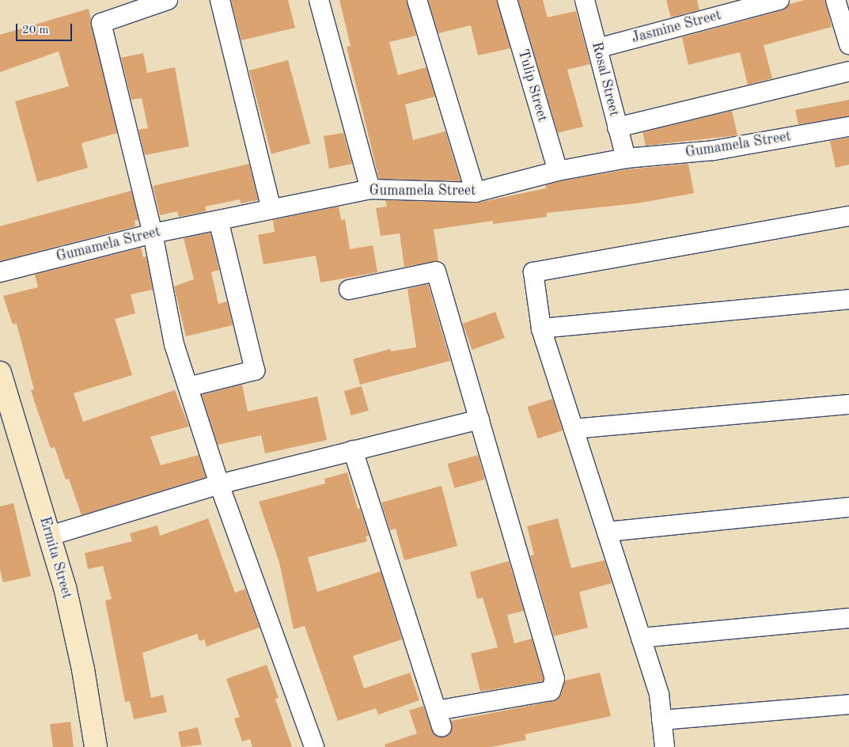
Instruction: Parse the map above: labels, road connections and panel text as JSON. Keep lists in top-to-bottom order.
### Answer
{
  "streets": {
    "main road": ["Ermita Street"],
    "street": [
      "Jasmine Street",
      "Rosal Street",
      "Tulip Street",
      "Gumamela Street"
    ]
  },
  "crossings": [
    ["Jasmine Street", "Rosal Street"],
    ["Rosal Street", "Gumamela Street"],
    ["Tulip Street", "Gumamela Street"]
  ],
  "scale_bar": "20 m"
}
